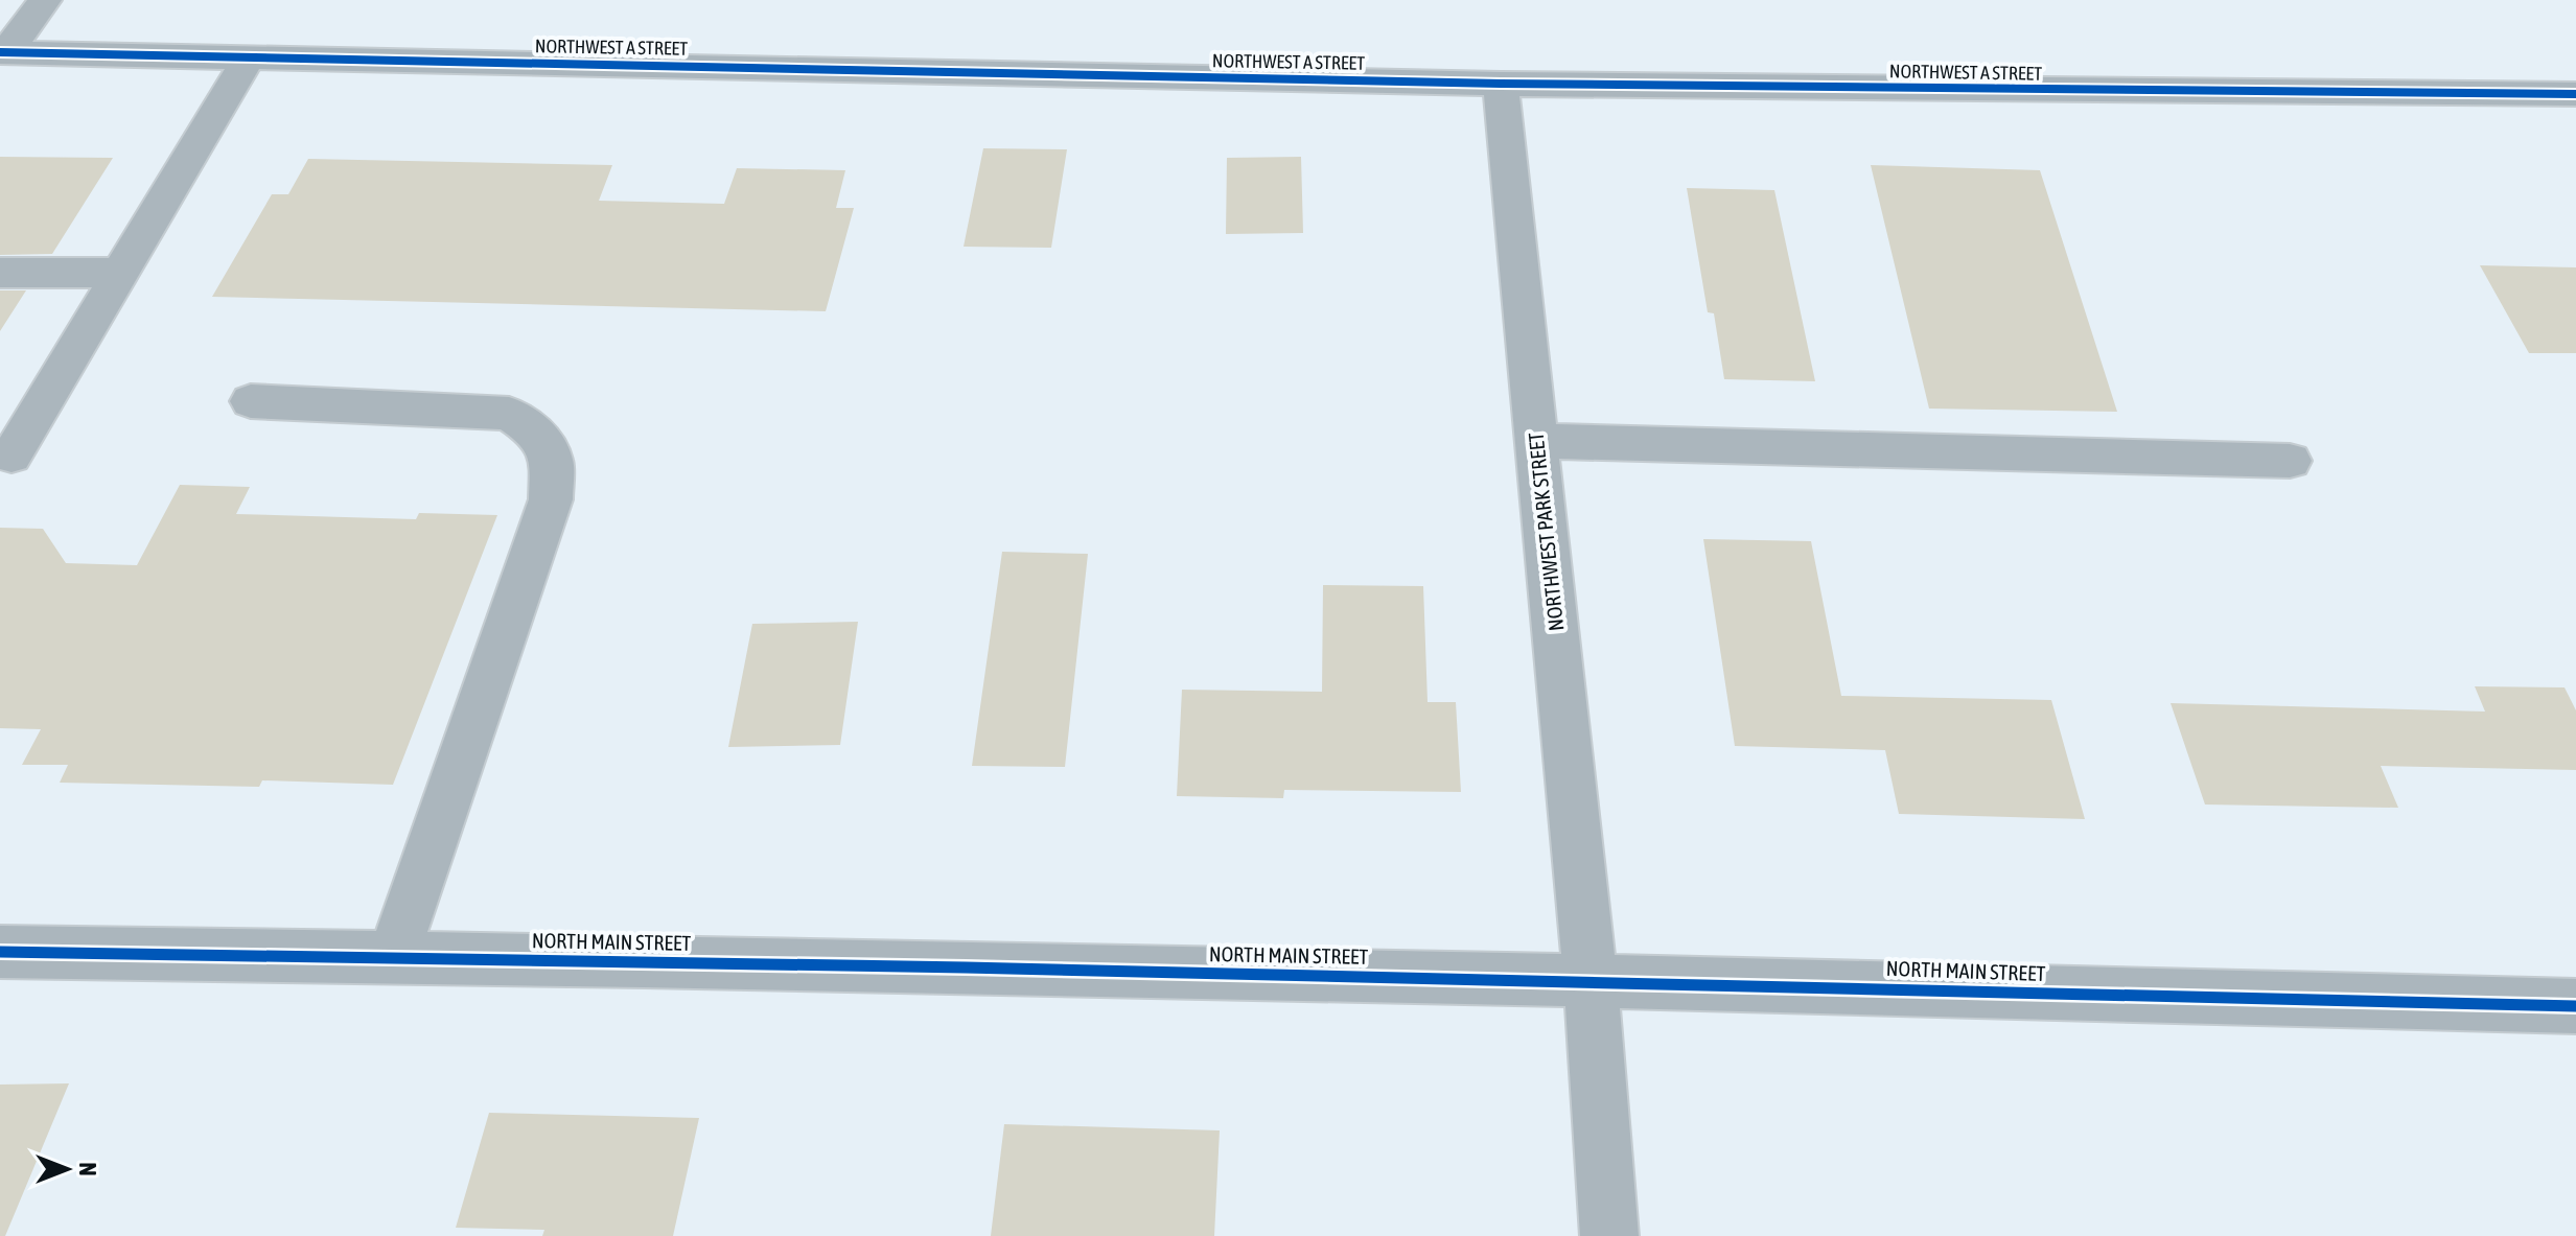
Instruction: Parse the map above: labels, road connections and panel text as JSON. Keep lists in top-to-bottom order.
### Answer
{
  "streets": {
    "street": ["NORTHWEST A STREET", "NORTHWEST PARK STREET", "NORTH MAIN STREET"]
  },
  "crossings": [
    ["NORTHWEST A STREET", "NORTHWEST PARK STREET"],
    ["NORTHWEST PARK STREET", "NORTH MAIN STREET"]
  ],
  "north": "right"
}
